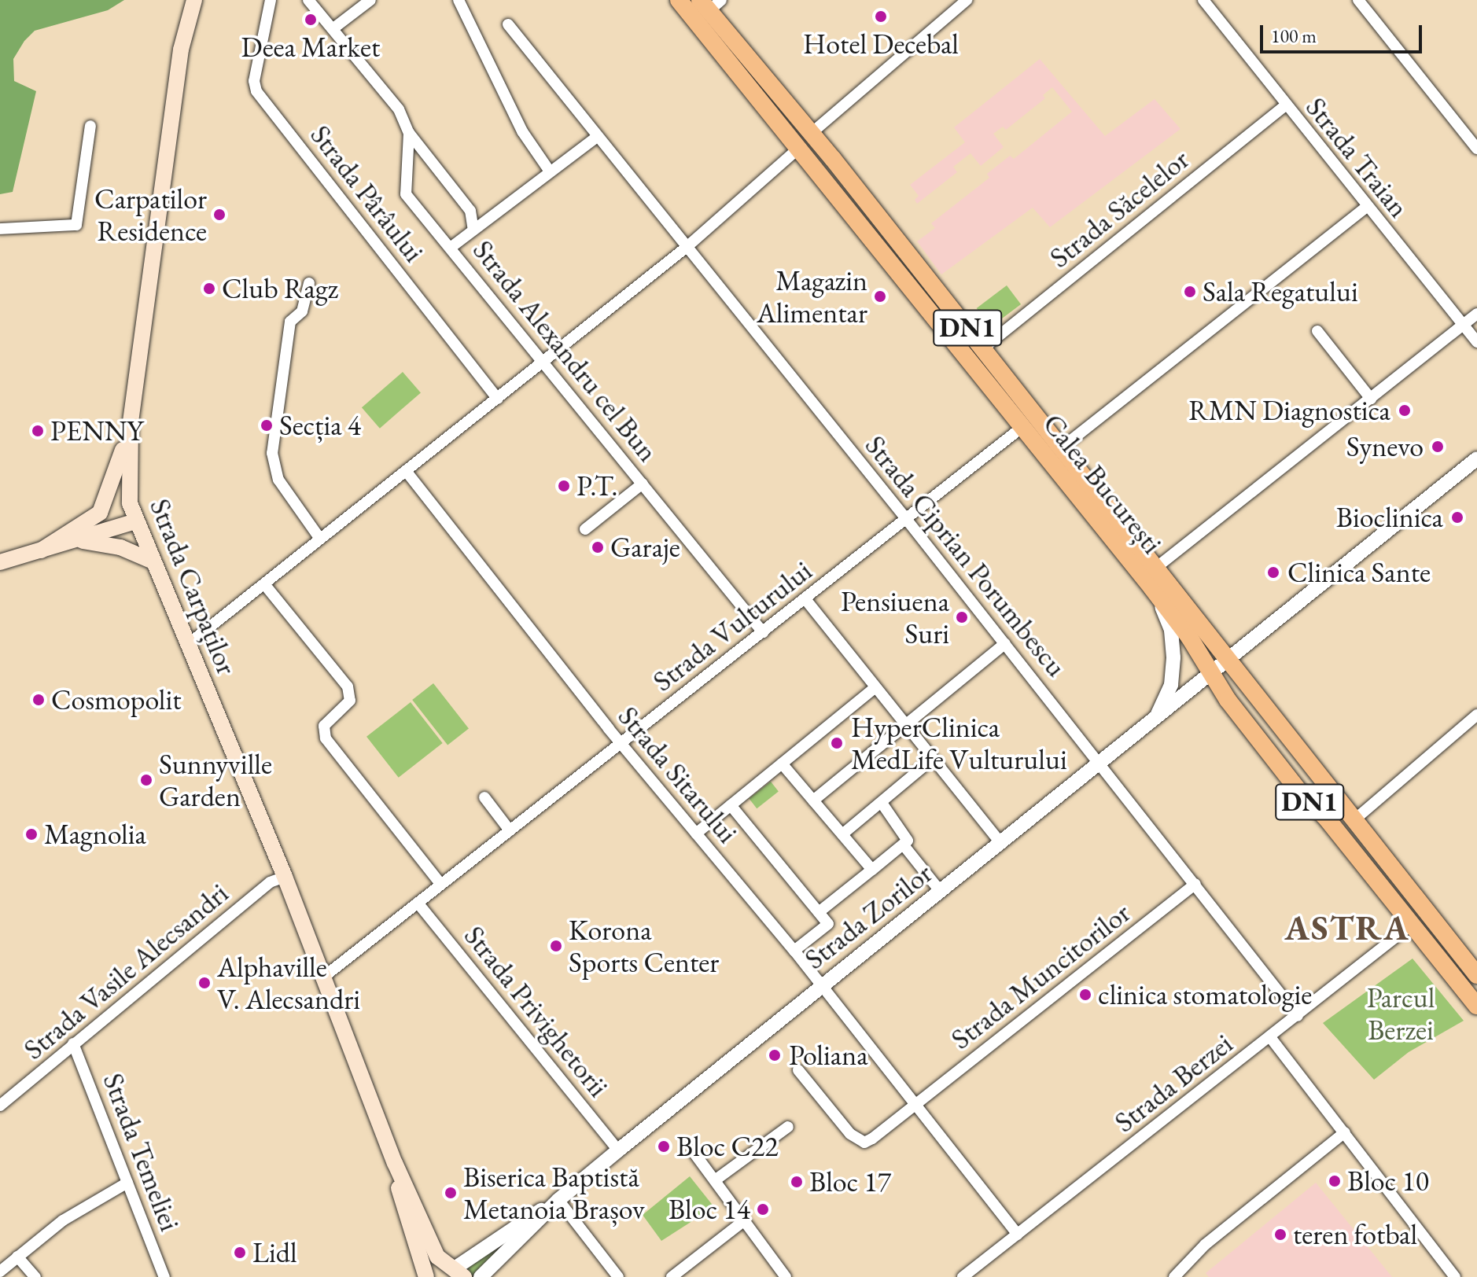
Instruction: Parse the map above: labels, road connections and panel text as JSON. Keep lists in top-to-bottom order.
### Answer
{
  "streets": {
    "main road": ["DN1", "Calea București", "Strada Carpaților"],
    "street": [
      "Strada Traian",
      "Strada Pârâului",
      "Strada Săcelelor",
      "Strada Alexandru cel Bun",
      "Strada Ciprian Porumbescu",
      "Strada Vulturului",
      "Strada Sitarului",
      "Strada Zorilor",
      "Strada Vasile Alecsandri",
      "Strada Muncitorilor",
      "Strada Privighetorii",
      "Strada Berzei",
      "Strada Temeliei"
    ]
  },
  "crossings": [
    ["Strada Traian", "Strada Săcelelor"],
    ["Strada Săcelelor", "Calea București"],
    ["Strada Alexandru cel Bun", "Strada Vulturului"],
    ["Calea București", "Strada Vulturului"],
    ["Calea București", "Strada Zorilor"],
    ["Calea București", "Strada Berzei"],
    ["Strada Ciprian Porumbescu", "Strada Vulturului"],
    ["Strada Ciprian Porumbescu", "Strada Zorilor"],
    ["Strada Ciprian Porumbescu", "Strada Muncitorilor"],
    ["Strada Ciprian Porumbescu", "Strada Berzei"],
    ["Strada Carpaților", "Strada Vulturului"],
    ["Strada Carpaților", "Strada Zorilor"],
    ["Strada Carpaților", "Strada Vasile Alecsandri"],
    ["Strada Vulturului", "Strada Sitarului"],
    ["Strada Vulturului", "Strada Privighetorii"],
    ["Strada Sitarului", "Strada Zorilor"],
    ["Strada Sitarului", "Strada Muncitorilor"],
    ["Strada Sitarului", "Strada Berzei"],
    ["Strada Zorilor", "Strada Privighetorii"],
    ["Strada Vasile Alecsandri", "Strada Temeliei"]
  ],
  "districts": ["ASTRA"],
  "parks": ["Parcul Berzei"],
  "places": [
    "Hotel Decebal",
    "Deea Market",
    "Carpatilor Residence",
    "Club Ragz",
    "Sala Regatului",
    "Magazin Alimentar",
    "RMN Diagnostica",
    "Secția 4",
    "PENNY",
    "Synevo",
    "P.T.",
    "Bioclinica",
    "Garaje",
    "Clinica Sante",
    "Pensiuena Suri",
    "Cosmopolit",
    "HyperClinica MedLife Vulturului",
    "Sunnyville Garden",
    "Magnolia",
    "Korona Sports Center",
    "Alphaville V. Alecsandri",
    "clinica stomatologie",
    "Poliana",
    "Bloc C22",
    "Bloc 10",
    "Bloc 17",
    "Biserica Baptistă Metanoia Brașov",
    "Bloc 14",
    "teren fotbal",
    "Lidl"
  ],
  "scale_bar": "100 m"
}
